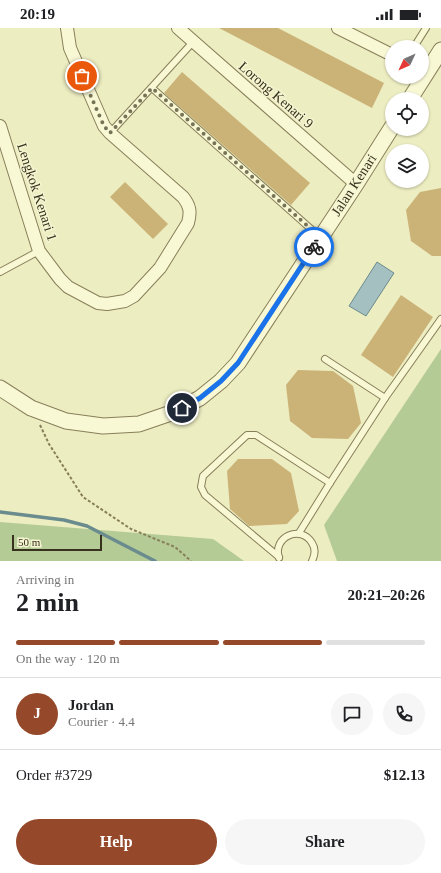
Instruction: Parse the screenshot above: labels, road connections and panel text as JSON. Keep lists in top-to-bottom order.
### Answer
{
  "streets": {
    "street": ["Lorong Kenari 9", "Jalan Kenari", "Lengkok Kenari 1"]
  },
  "crossings": [
    ["Lorong Kenari 9", "Jalan Kenari"]
  ],
  "scale_bar": "50 m",
  "north": "bottom left",
  "page": {
    "status": "20:19",
    "scale": "50 m",
    "heading": ["2 min", "Arriving in", "20:21–20:26"],
    "panel": [
      "Jordan",
      "Courier · 4.4",
      "Order #3729",
      "$12.13"
    ],
    "bar": "On the way · 120 m",
    "round": "J",
    "buttons": ["Help", "Share"]
  }
}
